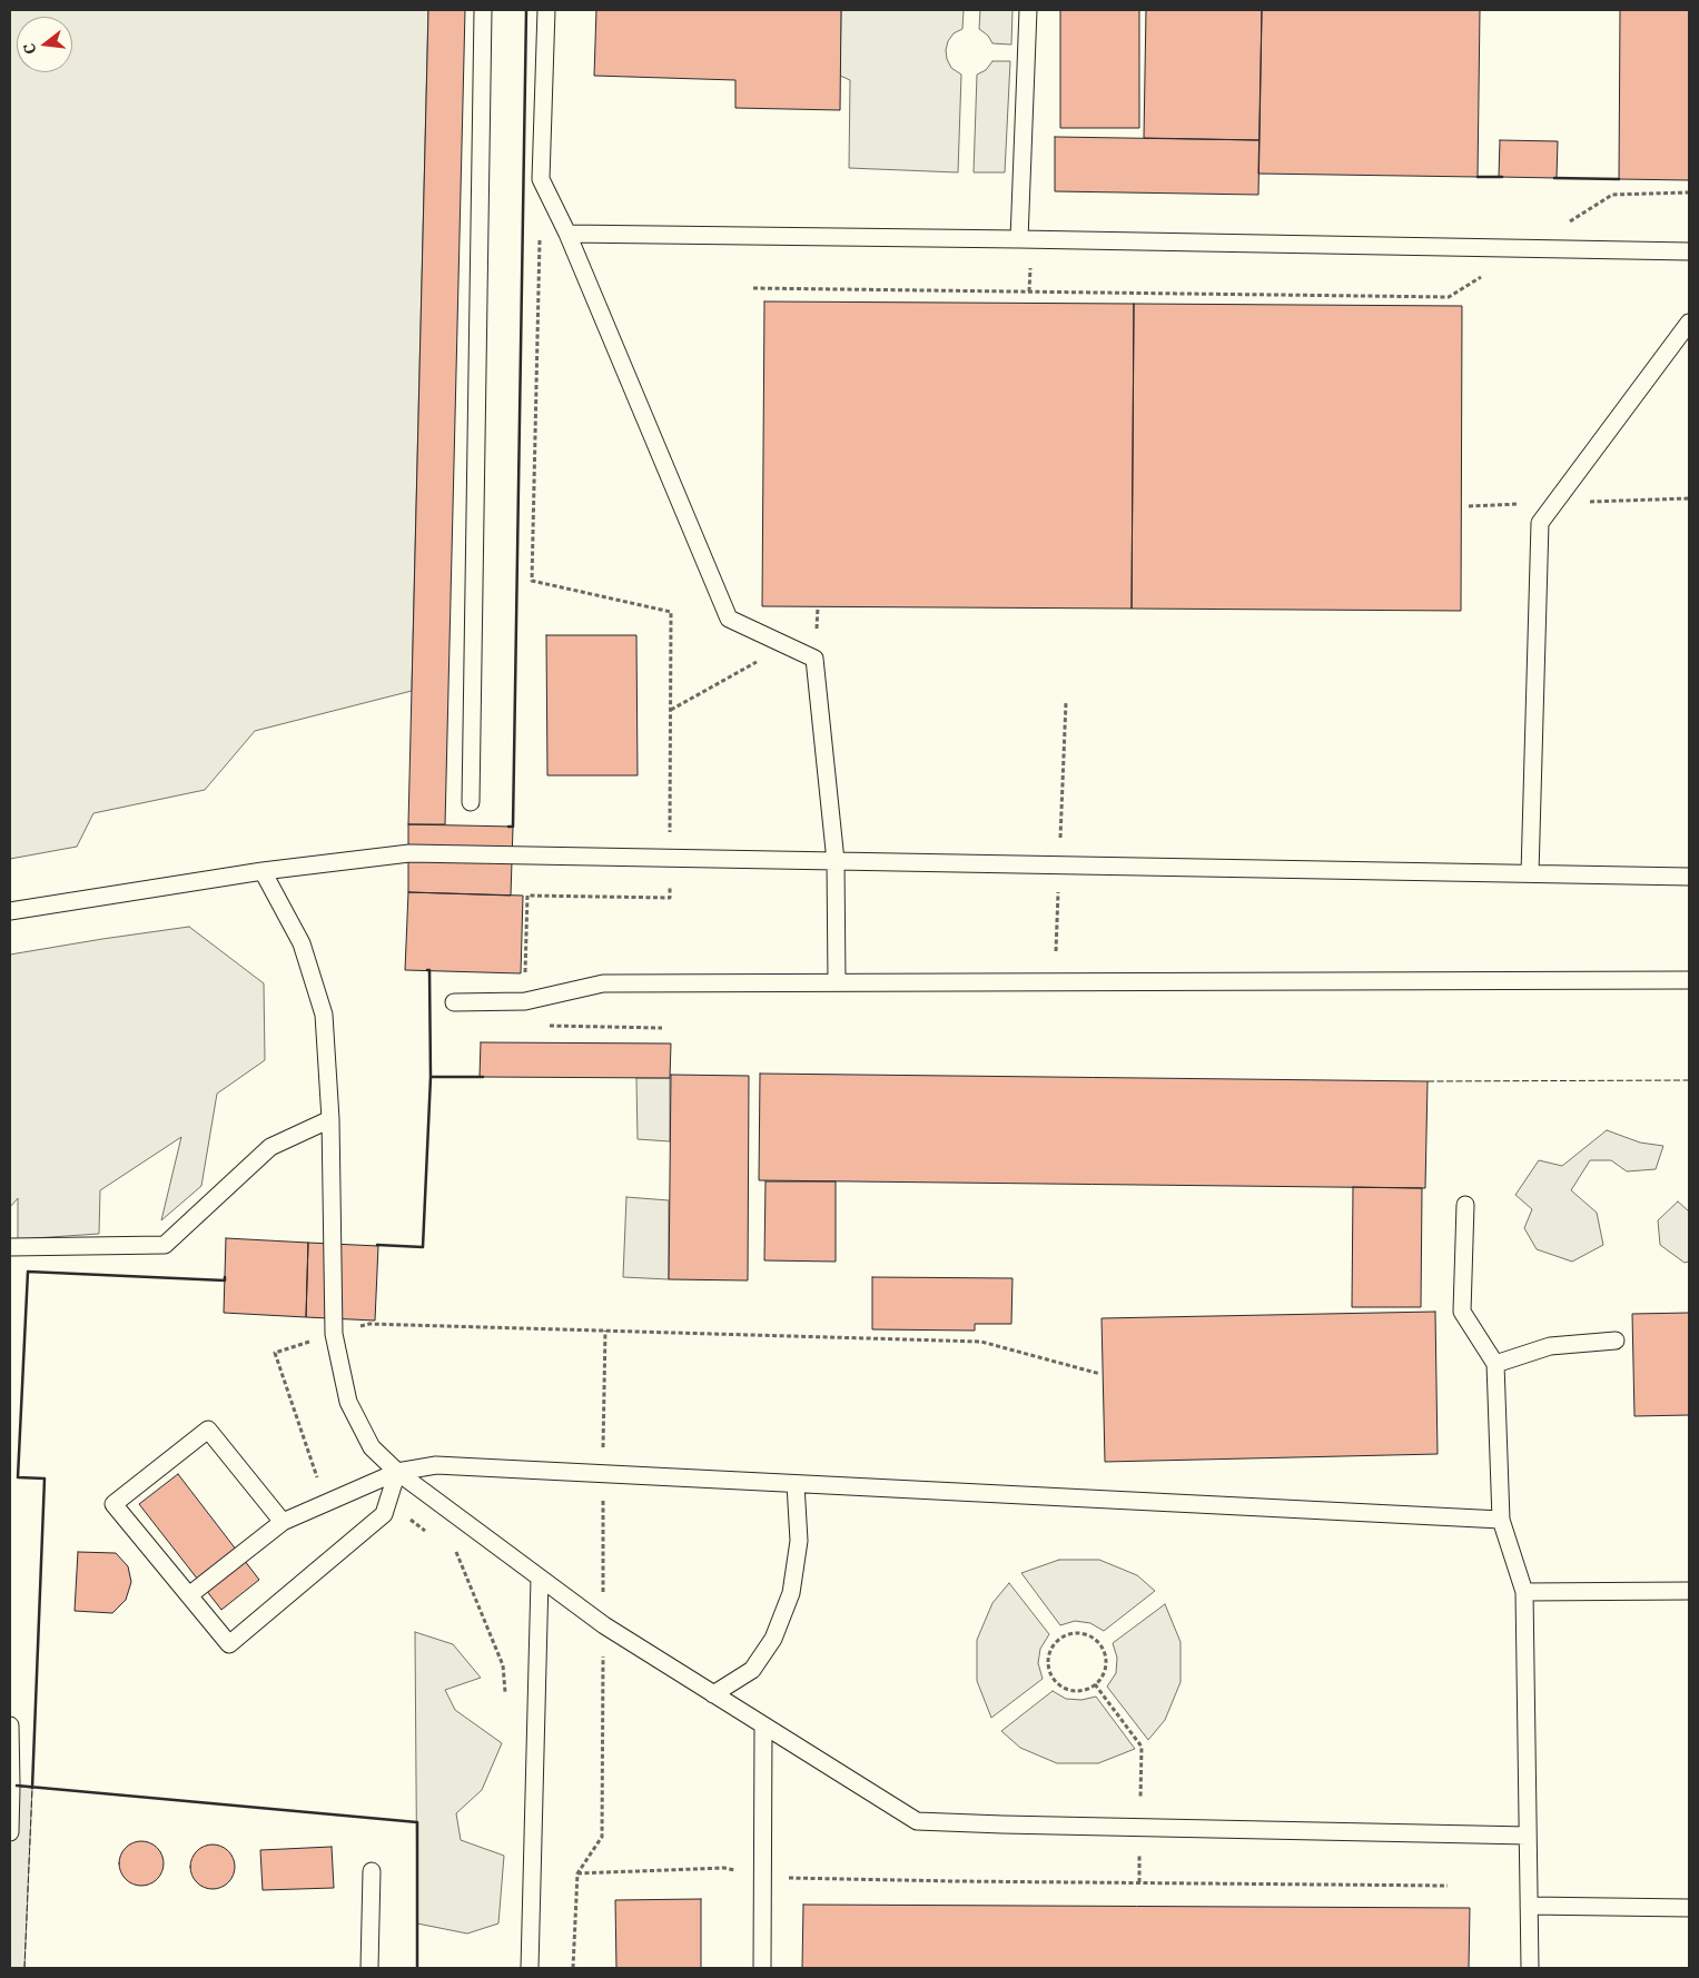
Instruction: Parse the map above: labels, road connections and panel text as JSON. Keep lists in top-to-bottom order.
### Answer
{
  "north": "left"
}
